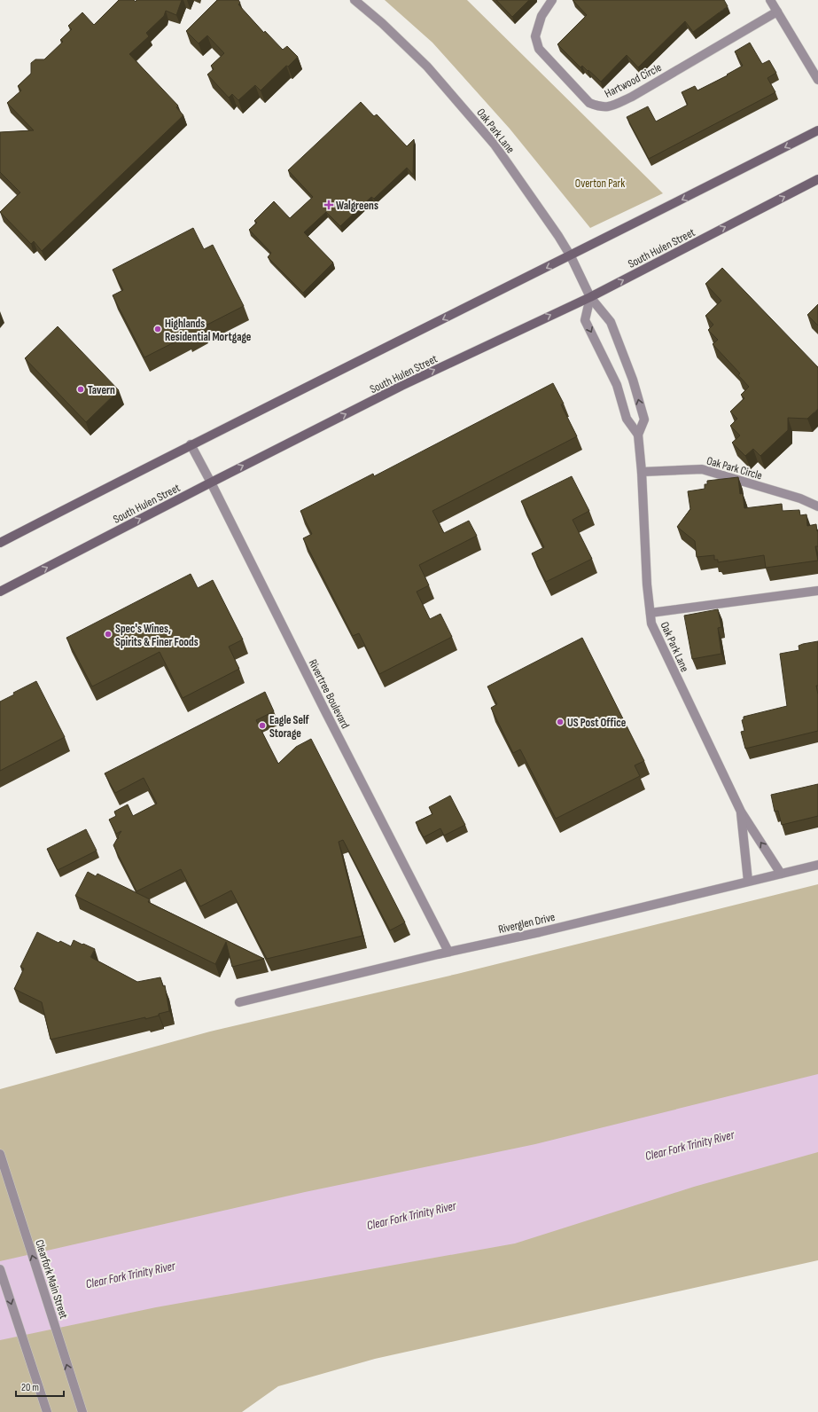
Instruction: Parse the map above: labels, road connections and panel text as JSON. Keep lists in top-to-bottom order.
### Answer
{
  "streets": {
    "main road": ["South Hulen Street"],
    "street": [
      "Hartwood Circle",
      "Oak Park Lane",
      "Oak Park Circle",
      "Rivertree Boulevard",
      "Riverglen Drive",
      "Clearfork Main Street"
    ]
  },
  "crossings": [
    ["Oak Park Lane", "South Hulen Street"],
    ["Oak Park Lane", "Oak Park Circle"],
    ["Oak Park Lane", "Riverglen Drive"],
    ["South Hulen Street", "Rivertree Boulevard"],
    ["Rivertree Boulevard", "Riverglen Drive"]
  ],
  "water": ["Clear Fork Trinity River"],
  "parks": ["Overton Park"],
  "places": {
    "health": ["Walgreens"],
    "other": [
      "Highlands Residential Mortgage",
      "Tavern",
      "Spec's Wines, Spirits & Finer Foods",
      "US Post Office",
      "Eagle Self Storage"
    ]
  },
  "scale_bar": "20 m"
}
